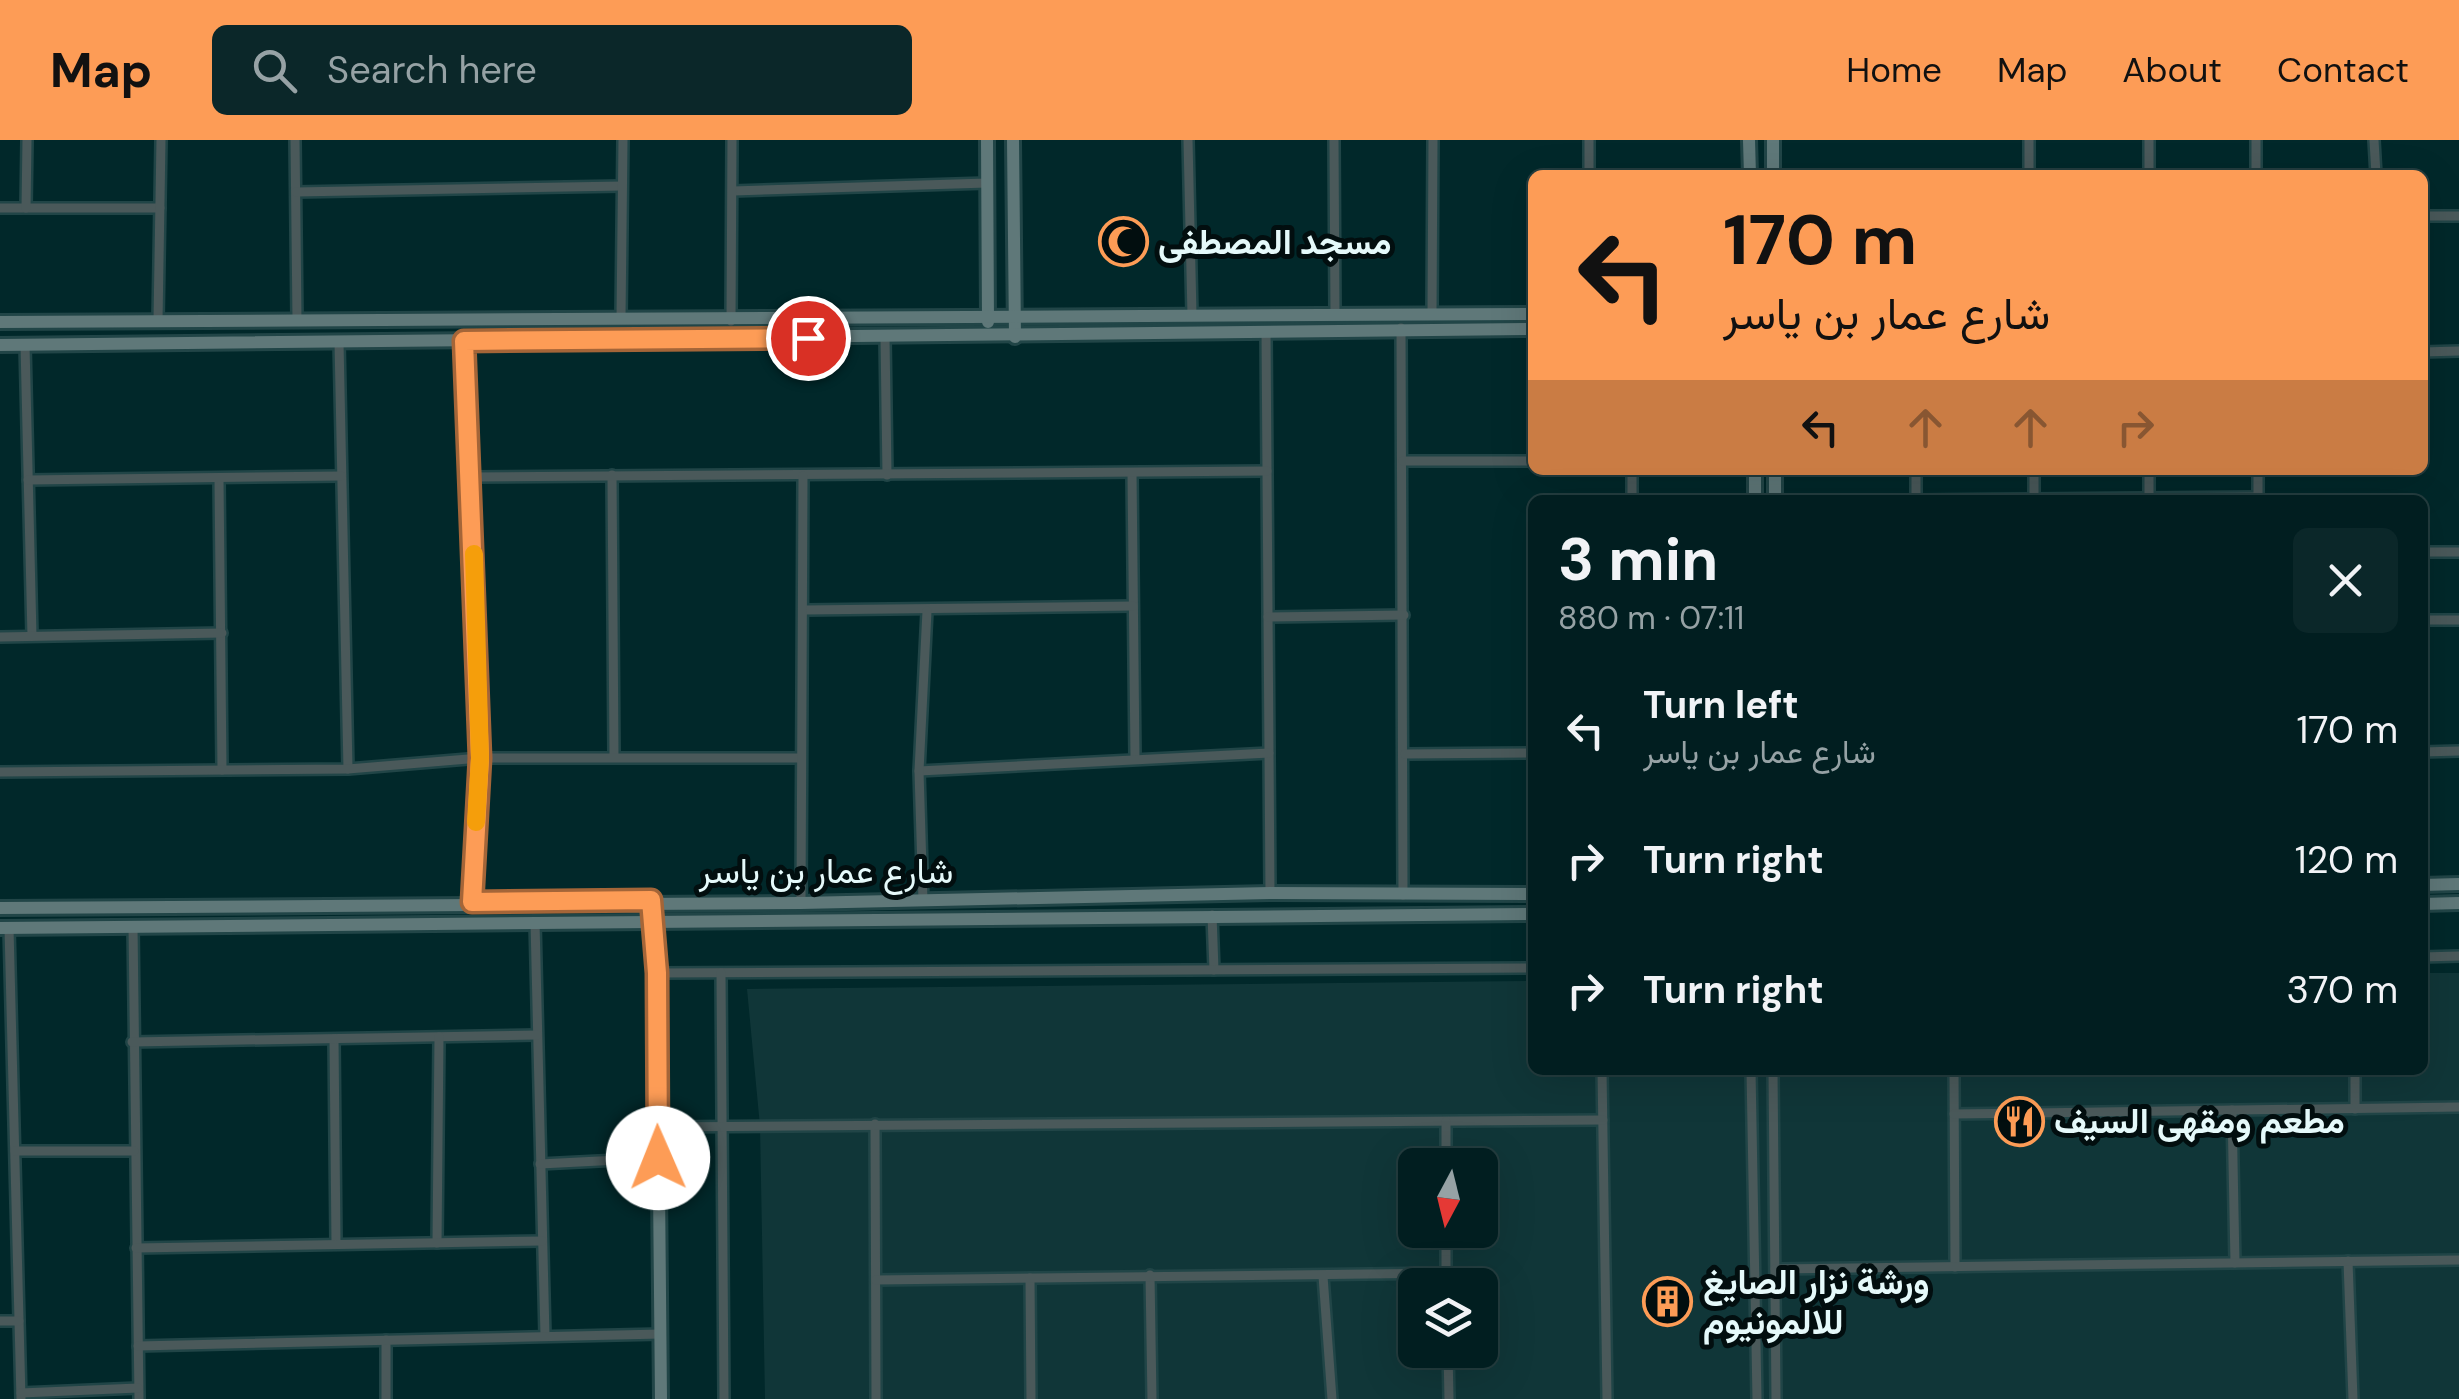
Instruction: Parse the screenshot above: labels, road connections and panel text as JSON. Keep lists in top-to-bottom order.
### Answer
{
  "streets": {
    "street": ["شارع عمار بن ياسر"]
  },
  "places": {
    "mosque": ["مسجد المصطفى"],
    "restaurant": ["مطعم ومقهى السيف"],
    "building": ["ورشة نزار الصايغ للالمونيوم"]
  },
  "north": "bottom",
  "page": {
    "header": "Map",
    "search": "Search here",
    "nav": [
      "Home",
      "Map",
      "About",
      "Contact"
    ],
    "turn": ["170 m", "شارع عمار بن ياسر"],
    "heading": ["3 min", "880 m · 07:11"],
    "list": [
      {
        "name": "Turn left",
        "note": "شارع عمار بن ياسر",
        "value": "170 m"
      },
      {
        "name": "Turn right",
        "value": "120 m"
      },
      {
        "name": "Turn right",
        "value": "370 m"
      }
    ]
  }
}
